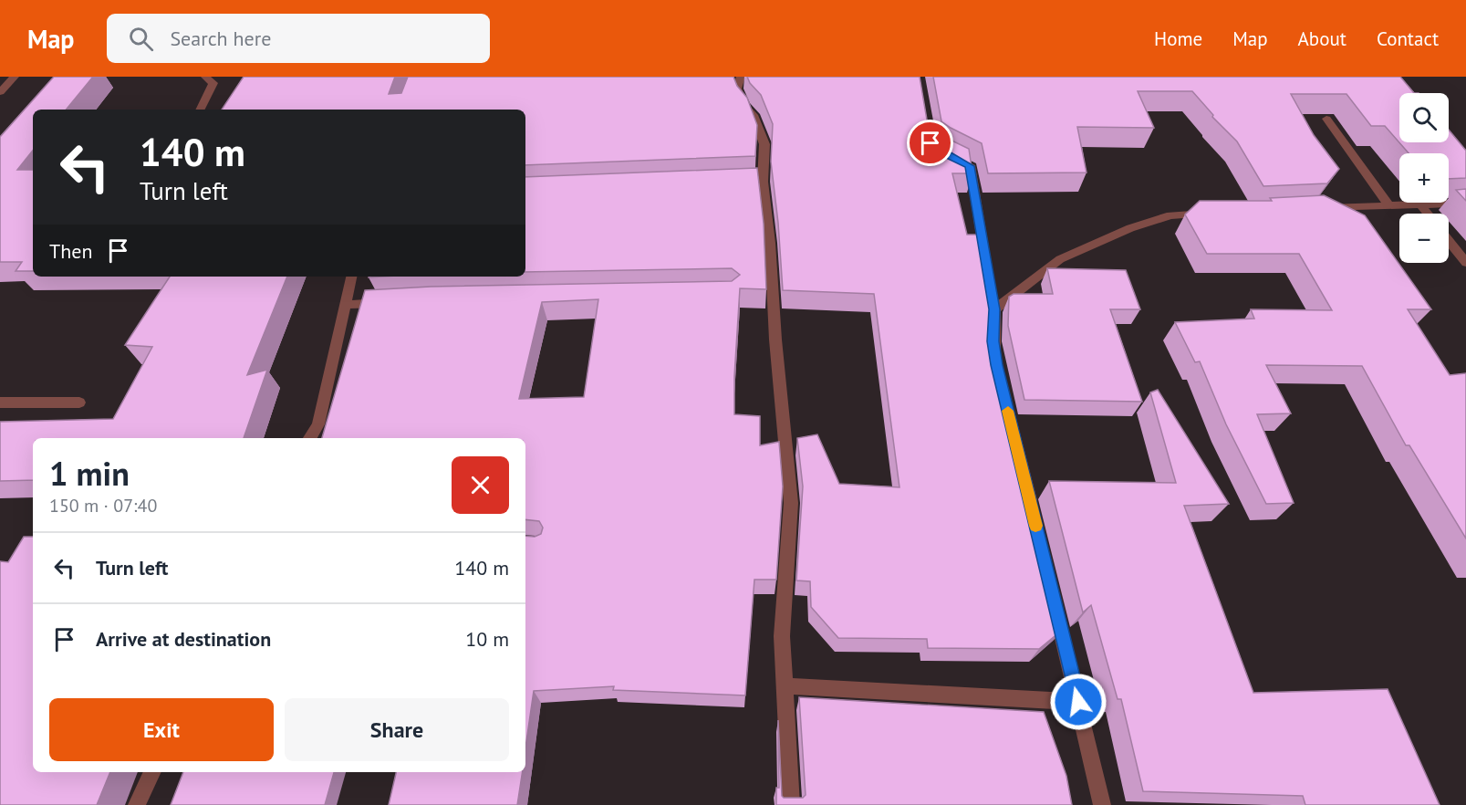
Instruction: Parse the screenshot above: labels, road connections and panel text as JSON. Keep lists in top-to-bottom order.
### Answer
{
  "page": {
    "header": "Map",
    "search": "Search here",
    "nav": [
      "Home",
      "Map",
      "About",
      "Contact"
    ],
    "map_buttons": ["+", "−"],
    "turn": ["140 m", "Turn left"],
    "then": "Then",
    "heading": ["1 min", "150 m · 07:40"],
    "list": [
      {
        "name": "Turn left",
        "value": "140 m"
      },
      {
        "name": "Arrive at destination",
        "value": "10 m"
      }
    ],
    "buttons": ["Exit", "Share"]
  }
}
